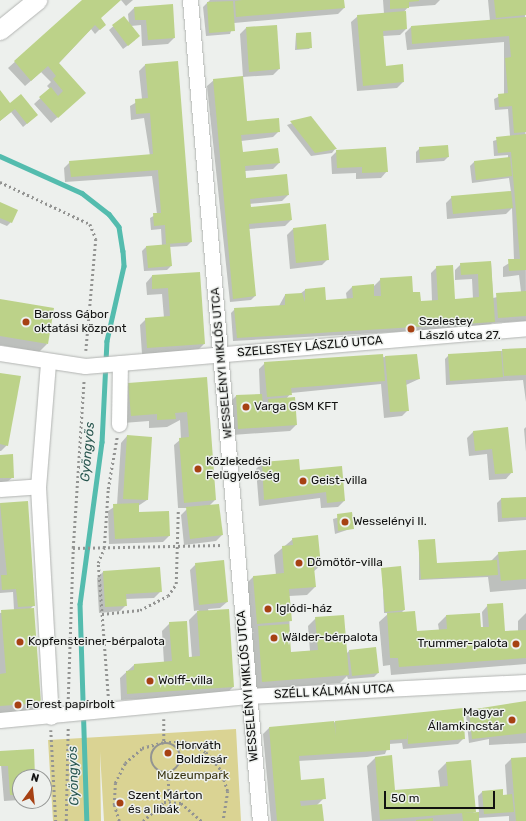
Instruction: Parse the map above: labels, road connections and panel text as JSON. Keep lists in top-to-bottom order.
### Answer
{
  "streets": {
    "street": ["SZELESTEY LÁSZLÓ UTCA", "WESSELÉNYI MIKLÓS UTCA", "SZÉLL KÁLMÁN UTCA"]
  },
  "crossings": [
    ["SZELESTEY LÁSZLÓ UTCA", "WESSELÉNYI MIKLÓS UTCA"],
    ["WESSELÉNYI MIKLÓS UTCA", "SZÉLL KÁLMÁN UTCA"]
  ],
  "water": ["Gyöngyös"],
  "parks": ["Múzeumpark"],
  "places": [
    "Baross Gábor oktatási központ",
    "Szelestey László utca 27.",
    "Varga GSM KFT",
    "Közlekedési Felügyelőség",
    "Geist-villa",
    "Wesselényi II.",
    "Dömötör-villa",
    "Iglódi-ház",
    "Wälder-bérpalota",
    "Kopfensteiner-bérpalota",
    "Trummer-palota",
    "Wolff-villa",
    "Forest papírbolt",
    "Magyar Államkincstár",
    "Horváth Boldizsár",
    "Szent Márton és a libák"
  ],
  "scale_bar": "50 m",
  "north": "top"
}
